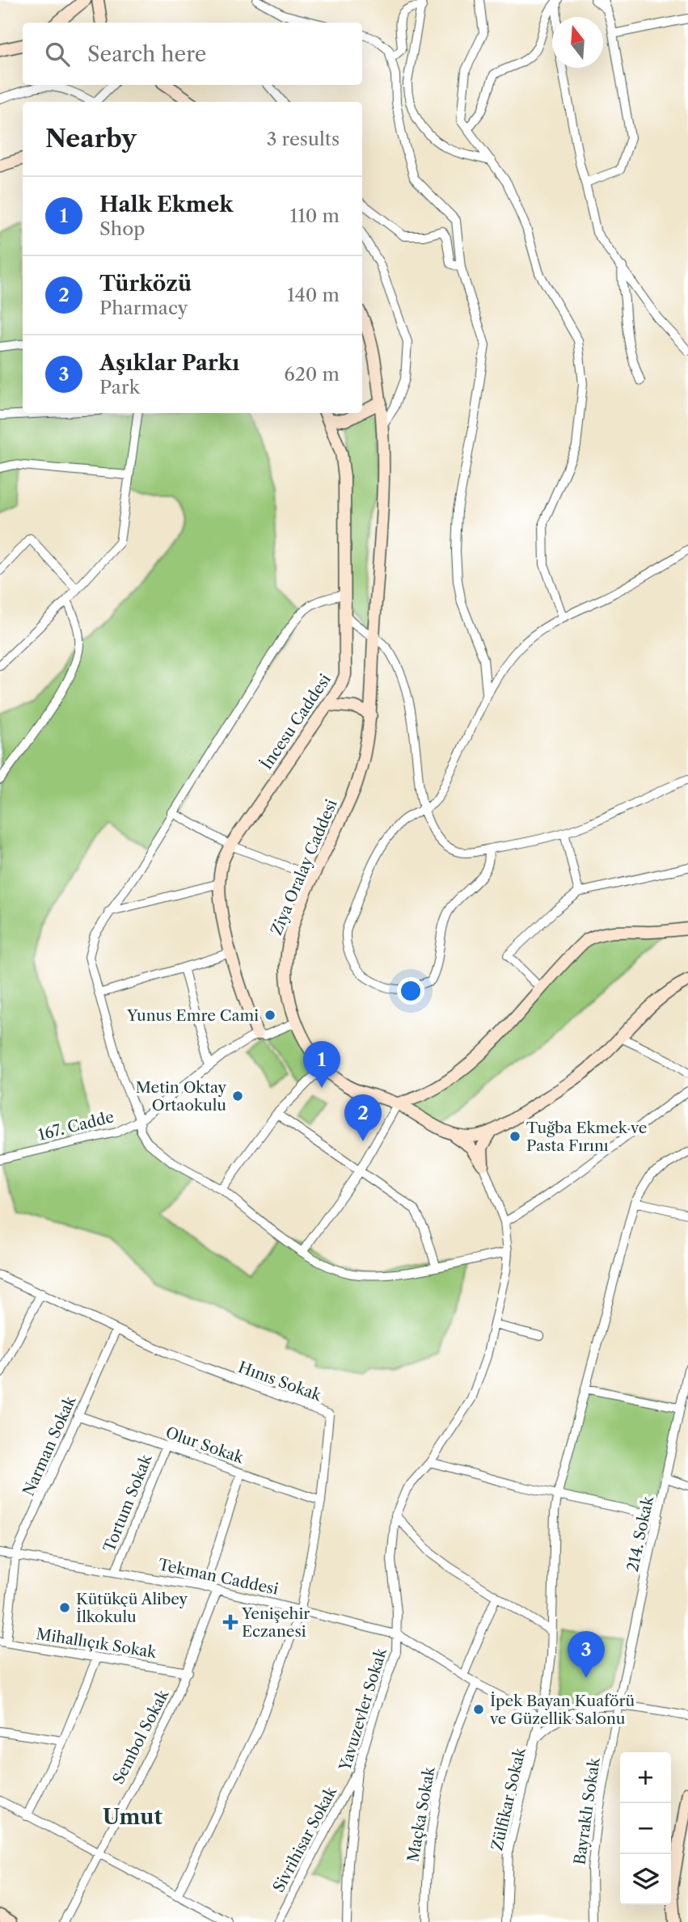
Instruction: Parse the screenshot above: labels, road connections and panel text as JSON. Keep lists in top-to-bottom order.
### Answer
{
  "streets": {
    "main road": ["İncesu Caddesi", "Ziya Oralay Caddesi"],
    "street": [
      "167. Cadde",
      "Hınıs Sokak",
      "Olur Sokak",
      "Narman Sokak",
      "Tortum Sokak",
      "214. Sokak",
      "Tekman Caddesi",
      "Mihallıçık Sokak",
      "Yavuzevler Sokak",
      "Sembol Sokak",
      "Zülfikar Sokak",
      "Bayraklı Sokak",
      "Maçka Sokak",
      "Sivrihisar Sokak"
    ]
  },
  "crossings": [
    ["İncesu Caddesi", "167. Cadde"],
    ["Ziya Oralay Caddesi", "167. Cadde"],
    ["Hınıs Sokak", "Olur Sokak"],
    ["Hınıs Sokak", "Narman Sokak"],
    ["Hınıs Sokak", "Tekman Caddesi"],
    ["Olur Sokak", "Narman Sokak"],
    ["Olur Sokak", "Tortum Sokak"],
    ["Narman Sokak", "Tekman Caddesi"],
    ["Narman Sokak", "Mihallıçık Sokak"],
    ["Tortum Sokak", "Tekman Caddesi"],
    ["214. Sokak", "Bayraklı Sokak"],
    ["Tekman Caddesi", "Yavuzevler Sokak"],
    ["Tekman Caddesi", "Sembol Sokak"],
    ["Tekman Caddesi", "Zülfikar Sokak"],
    ["Tekman Caddesi", "Maçka Sokak"],
    ["Mihallıçık Sokak", "Sembol Sokak"],
    ["Yavuzevler Sokak", "Sivrihisar Sokak"]
  ],
  "districts": ["Umut"],
  "places": {
    "other": [
      "Yunus Emre Cami",
      "Metin Oktay Ortaokulu",
      "Tuğba Ekmek ve Pasta Fırını",
      "Kütükçü Alibey İlkokulu",
      "İpek Bayan Kuaförü ve Güzellik Salonu"
    ],
    "health": ["Yenişehir Eczanesi"]
  },
  "north": "top",
  "page": {
    "search": "Search here",
    "heading": ["Nearby", "3 results"],
    "list": [
      {
        "mark": "1",
        "name": "Halk Ekmek",
        "note": "Shop",
        "value": "110 m"
      },
      {
        "mark": "2",
        "name": "Türközü",
        "note": "Pharmacy",
        "value": "140 m"
      },
      {
        "mark": "3",
        "name": "Aşıklar Parkı",
        "note": "Park",
        "value": "620 m"
      }
    ],
    "pins": ["1", "2", "3"],
    "map_buttons": ["+", "−"]
  }
}
